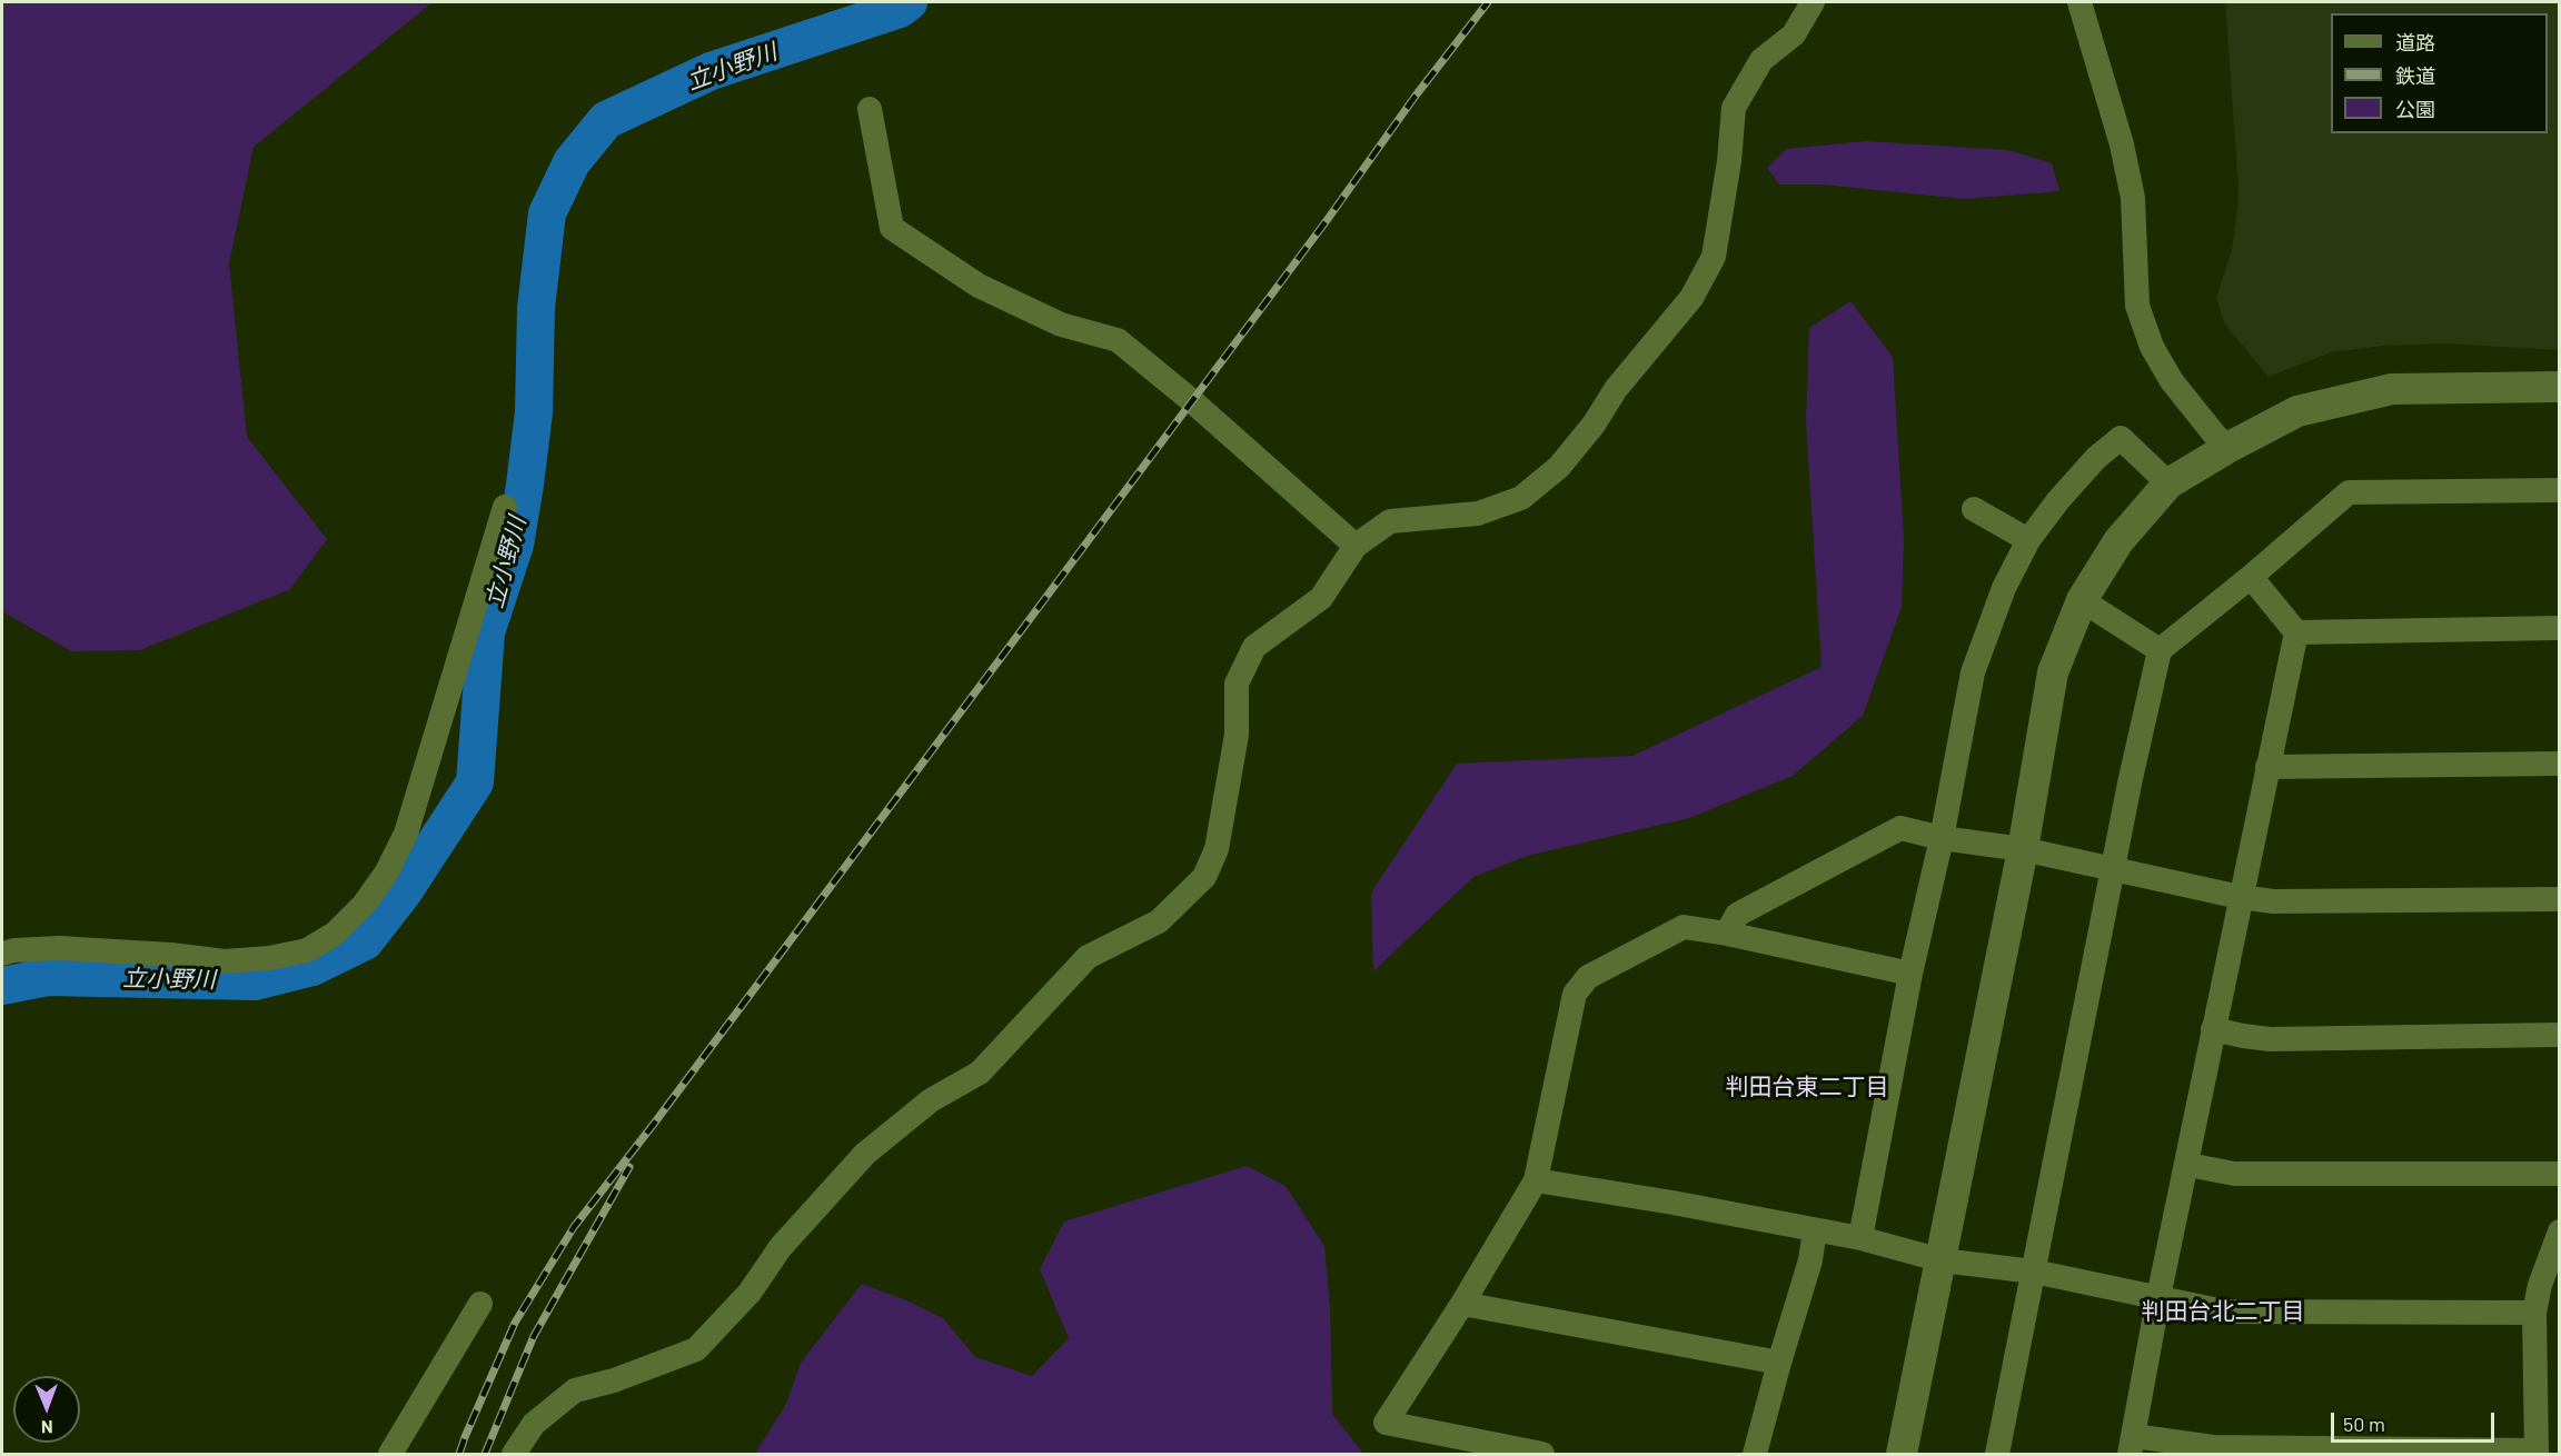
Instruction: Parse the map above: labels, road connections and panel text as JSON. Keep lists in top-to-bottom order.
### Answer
{
  "districts": ["判田台東二丁目", "判田台北二丁目"],
  "water": ["立小野川"],
  "legend": ["道路", "鉄道", "公園"],
  "scale_bar": "50 m",
  "north": "bottom"
}
